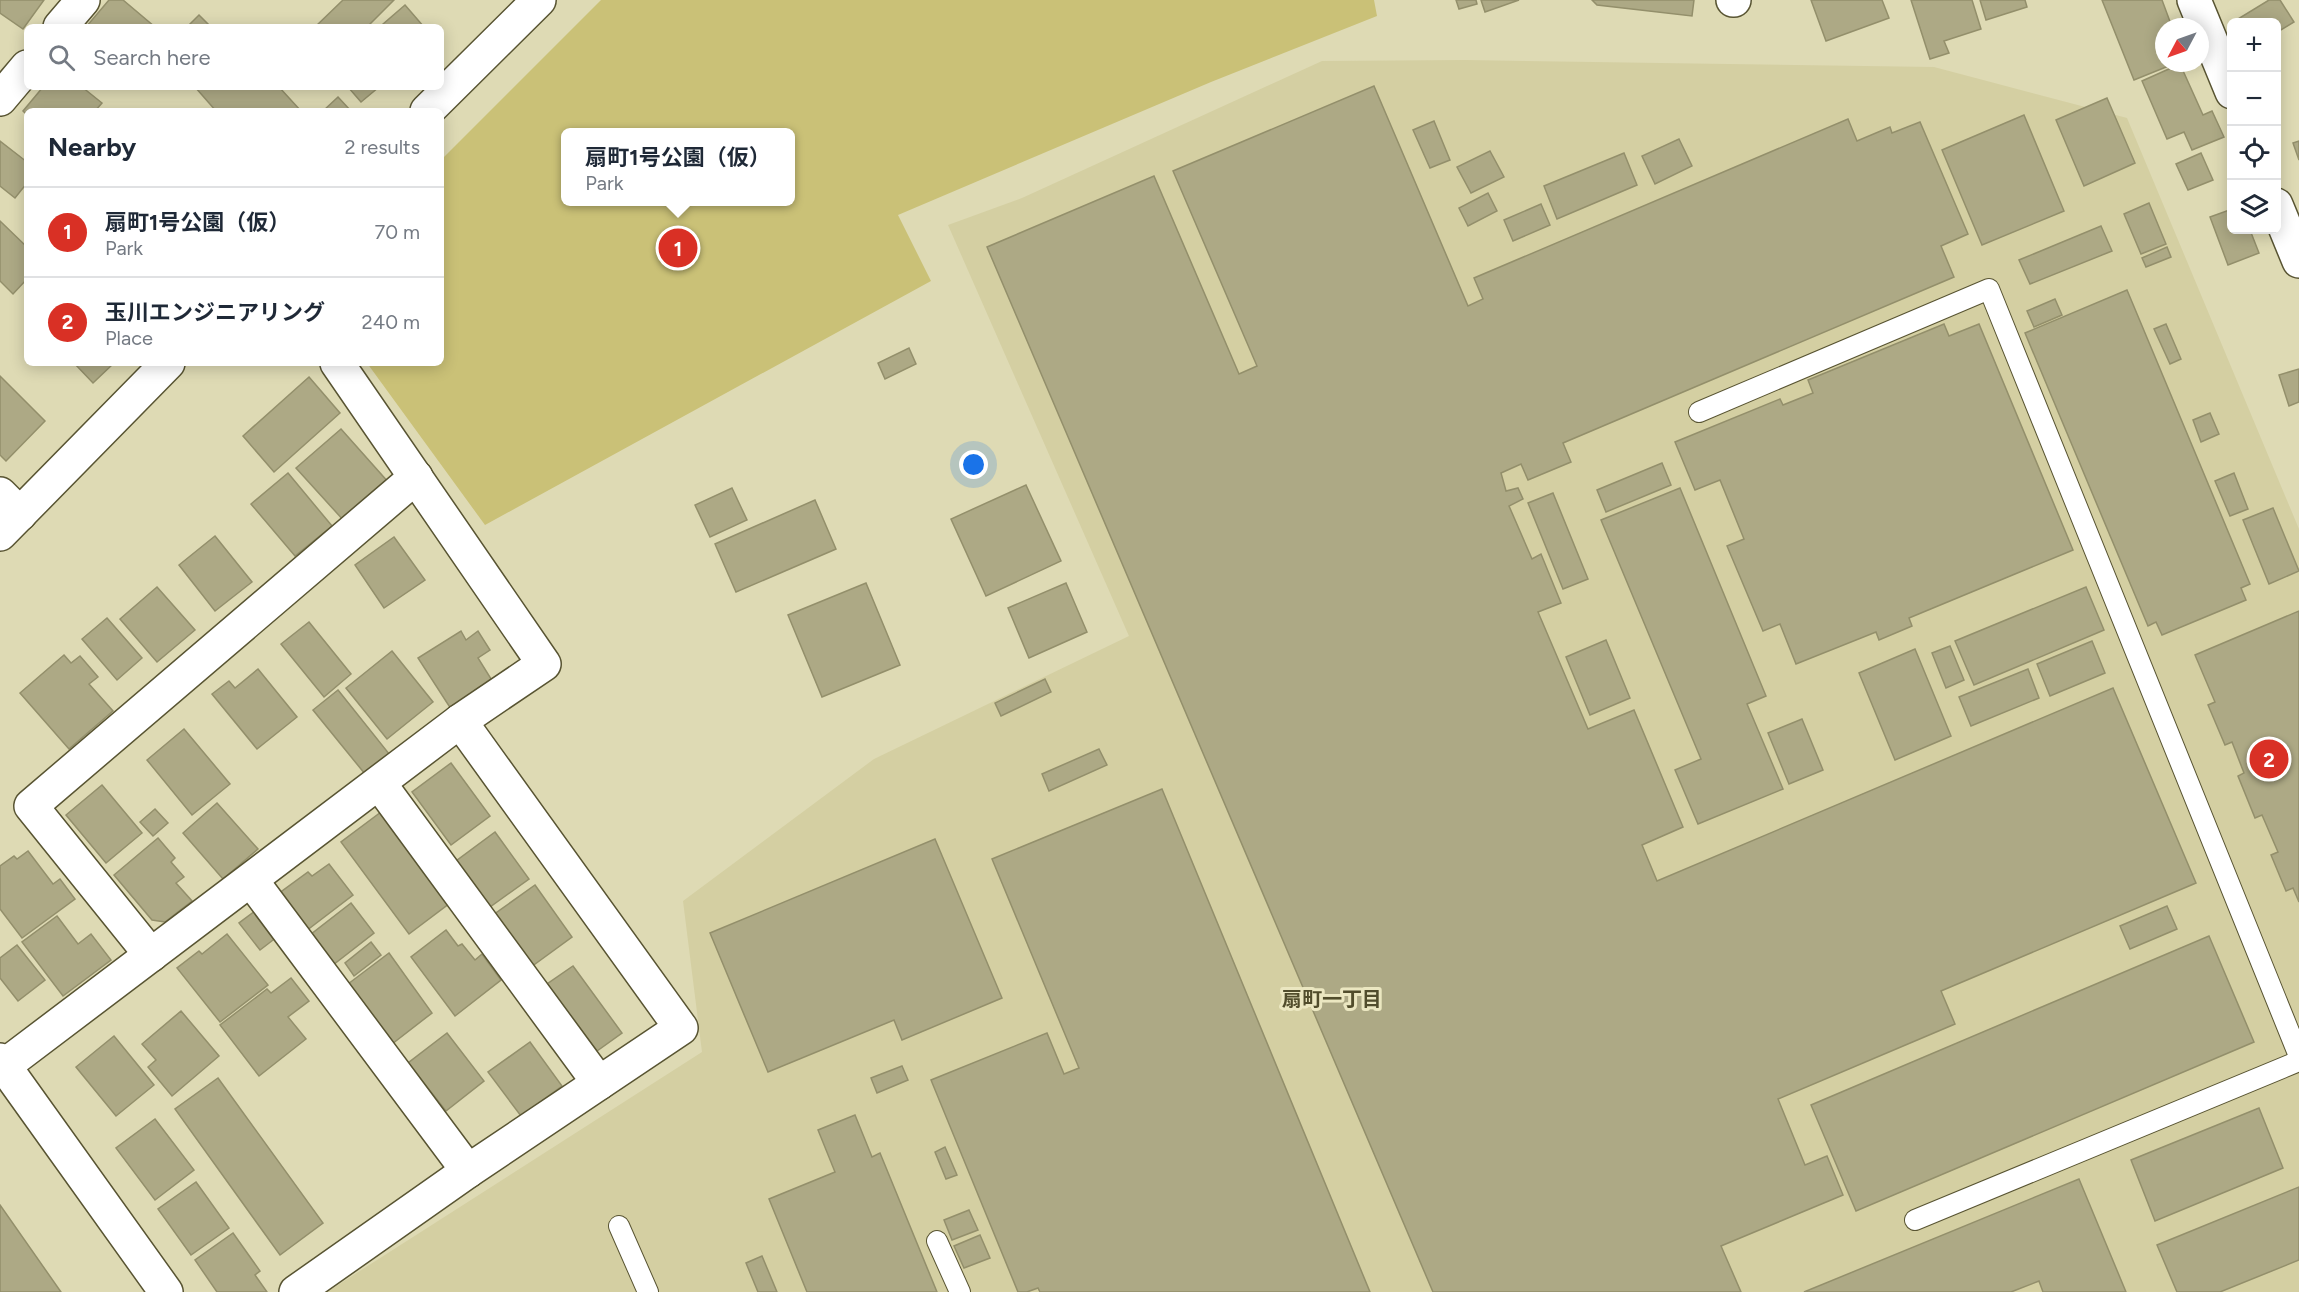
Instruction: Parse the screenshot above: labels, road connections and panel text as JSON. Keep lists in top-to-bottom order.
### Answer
{
  "districts": ["扇町一丁目"],
  "north": "bottom left",
  "page": {
    "map_buttons": ["+", "−"],
    "search": "Search here",
    "heading": ["Nearby", "2 results"],
    "popup": ["扇町1号公園（仮）", "Park"],
    "list": [
      {
        "mark": "1",
        "name": "扇町1号公園（仮）",
        "note": "Park",
        "value": "70 m"
      },
      {
        "mark": "2",
        "name": "玉川エンジニアリング",
        "note": "Place",
        "value": "240 m"
      }
    ],
    "pins": ["1", "2"]
  }
}
